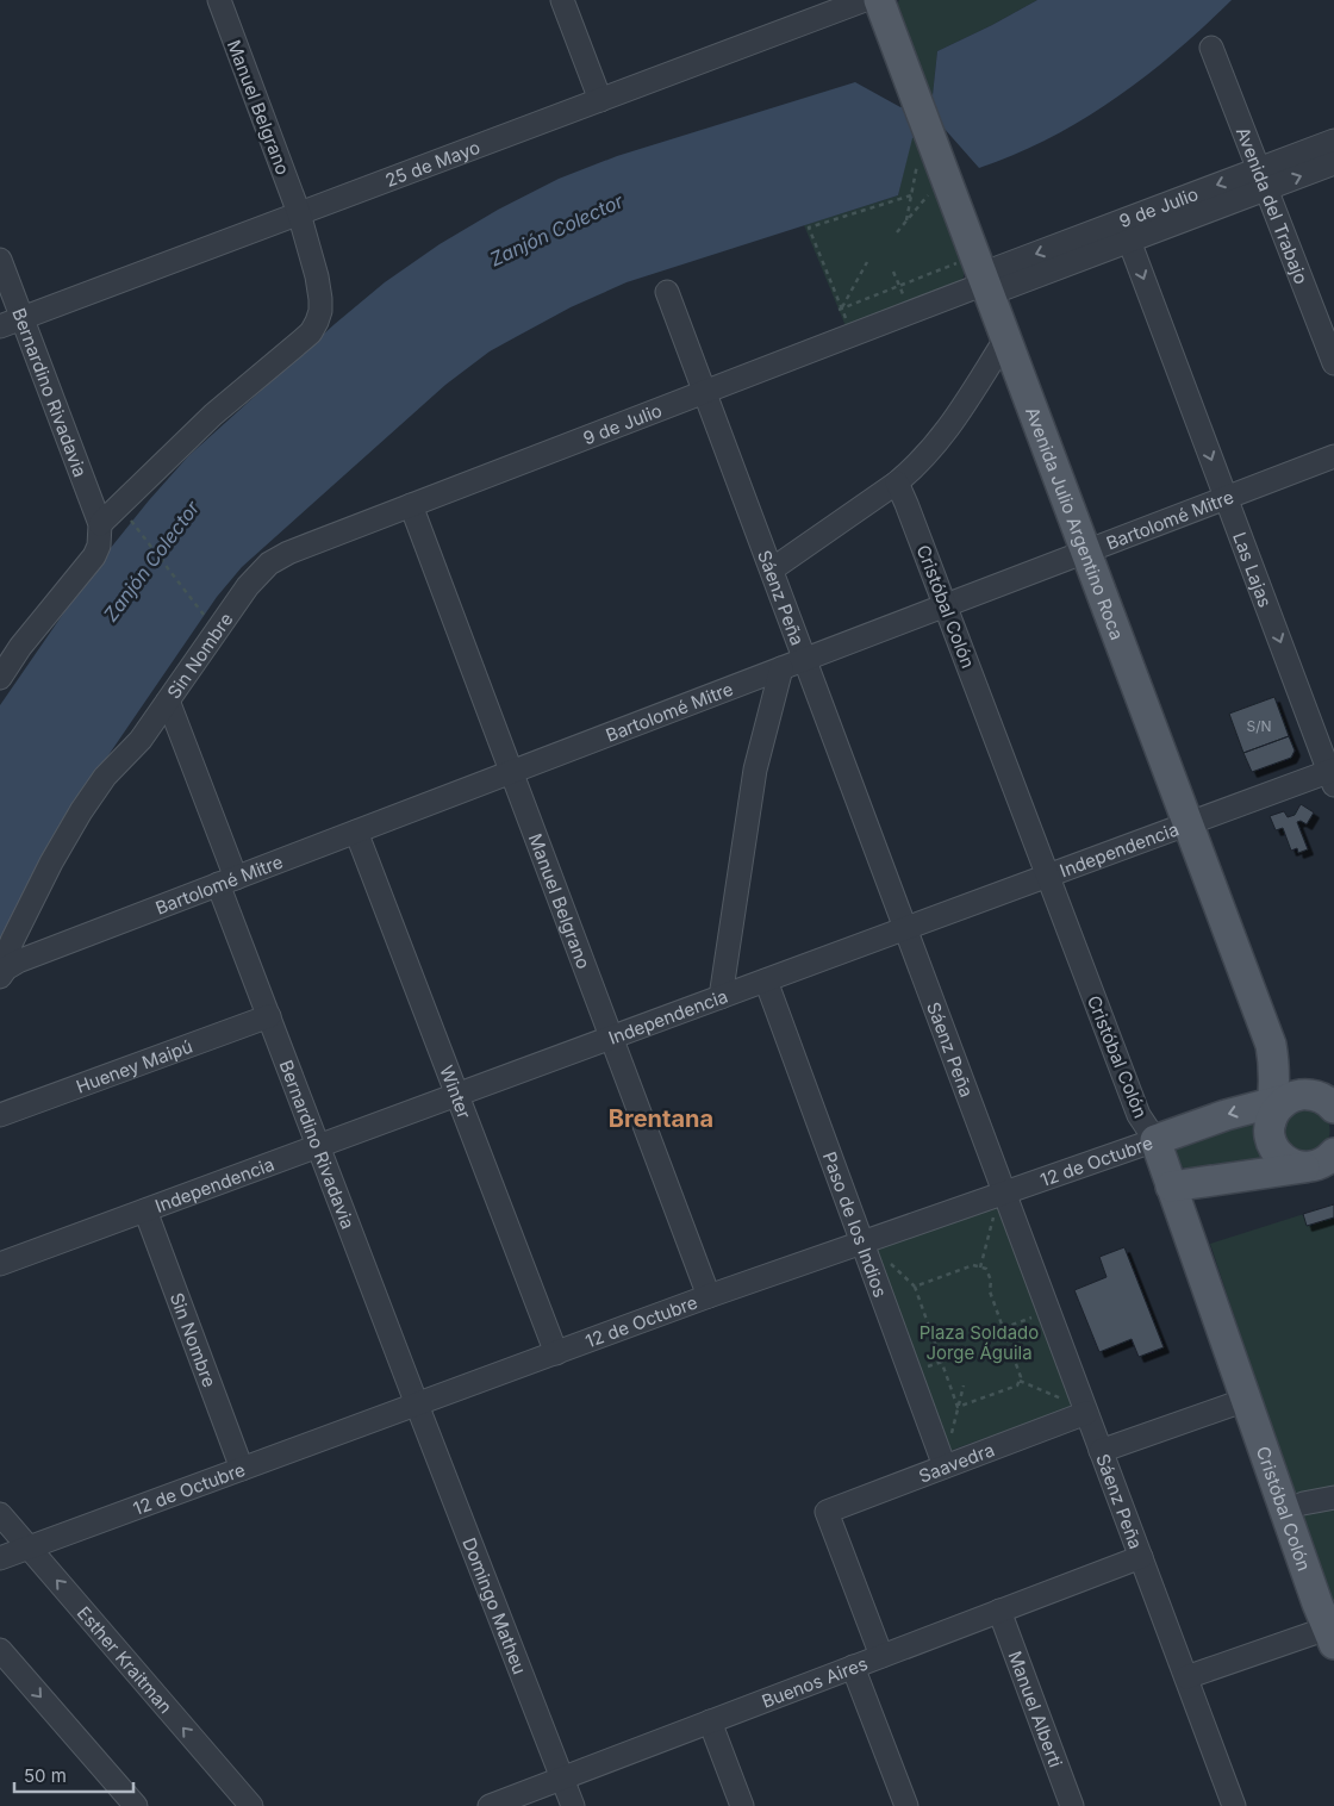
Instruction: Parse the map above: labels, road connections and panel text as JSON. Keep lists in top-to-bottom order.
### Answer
{
  "streets": {
    "main road": ["Avenida Julio Argentino Roca", "Cristóbal Colón", "12 de Octubre"],
    "street": [
      "Manuel Belgrano",
      "25 de Mayo",
      "Avenida del Trabajo",
      "9 de Julio",
      "Bernardino Rivadavia",
      "Bartolomé Mitre",
      "Las Lajas",
      "Sáenz Peña",
      "Sin Nombre",
      "Independencia",
      "Hueney Maipú",
      "Winter",
      "Paso de los Indios",
      "Saavedra",
      "Domingo Matheu",
      "Esther Kraitman",
      "Buenos Aires",
      "Manuel Alberti"
    ]
  },
  "crossings": [
    ["Manuel Belgrano", "25 de Mayo"],
    ["Manuel Belgrano", "9 de Julio"],
    ["Manuel Belgrano", "Bernardino Rivadavia"],
    ["Manuel Belgrano", "Bartolomé Mitre"],
    ["Manuel Belgrano", "Independencia"],
    ["Manuel Belgrano", "12 de Octubre"],
    ["25 de Mayo", "Bernardino Rivadavia"],
    ["Avenida del Trabajo", "9 de Julio"],
    ["9 de Julio", "Avenida Julio Argentino Roca"],
    ["9 de Julio", "Las Lajas"],
    ["9 de Julio", "Sáenz Peña"],
    ["9 de Julio", "Sin Nombre"],
    ["Bernardino Rivadavia", "Bartolomé Mitre"],
    ["Bernardino Rivadavia", "Sin Nombre"],
    ["Bernardino Rivadavia", "Independencia"],
    ["Bernardino Rivadavia", "Hueney Maipú"],
    ["Bernardino Rivadavia", "12 de Octubre"],
    ["Bernardino Rivadavia", "Domingo Matheu"],
    ["Bartolomé Mitre", "Avenida Julio Argentino Roca"],
    ["Bartolomé Mitre", "Las Lajas"],
    ["Bartolomé Mitre", "Sáenz Peña"],
    ["Bartolomé Mitre", "Cristóbal Colón"],
    ["Bartolomé Mitre", "Sin Nombre"],
    ["Bartolomé Mitre", "Winter"],
    ["Avenida Julio Argentino Roca", "Independencia"],
    ["Avenida Julio Argentino Roca", "12 de Octubre"],
    ["Las Lajas", "Independencia"],
    ["Sáenz Peña", "Independencia"],
    ["Sáenz Peña", "12 de Octubre"],
    ["Sáenz Peña", "Saavedra"],
    ["Sáenz Peña", "Buenos Aires"],
    ["Cristóbal Colón", "Independencia"],
    ["Cristóbal Colón", "12 de Octubre"],
    ["Sin Nombre", "Independencia"],
    ["Sin Nombre", "12 de Octubre"],
    ["Independencia", "Winter"],
    ["Independencia", "Paso de los Indios"],
    ["Winter", "12 de Octubre"],
    ["12 de Octubre", "Paso de los Indios"],
    ["12 de Octubre", "Domingo Matheu"],
    ["12 de Octubre", "Esther Kraitman"],
    ["Paso de los Indios", "Saavedra"],
    ["Saavedra", "Buenos Aires"],
    ["Domingo Matheu", "Buenos Aires"],
    ["Buenos Aires", "Manuel Alberti"]
  ],
  "one_way": ["Las Lajas"],
  "districts": ["Brentana"],
  "water": ["Zanjón Colector"],
  "parks": ["Plaza Soldado Jorge Águila"],
  "house_numbers": ["S/N"],
  "scale_bar": "50 m"
}
